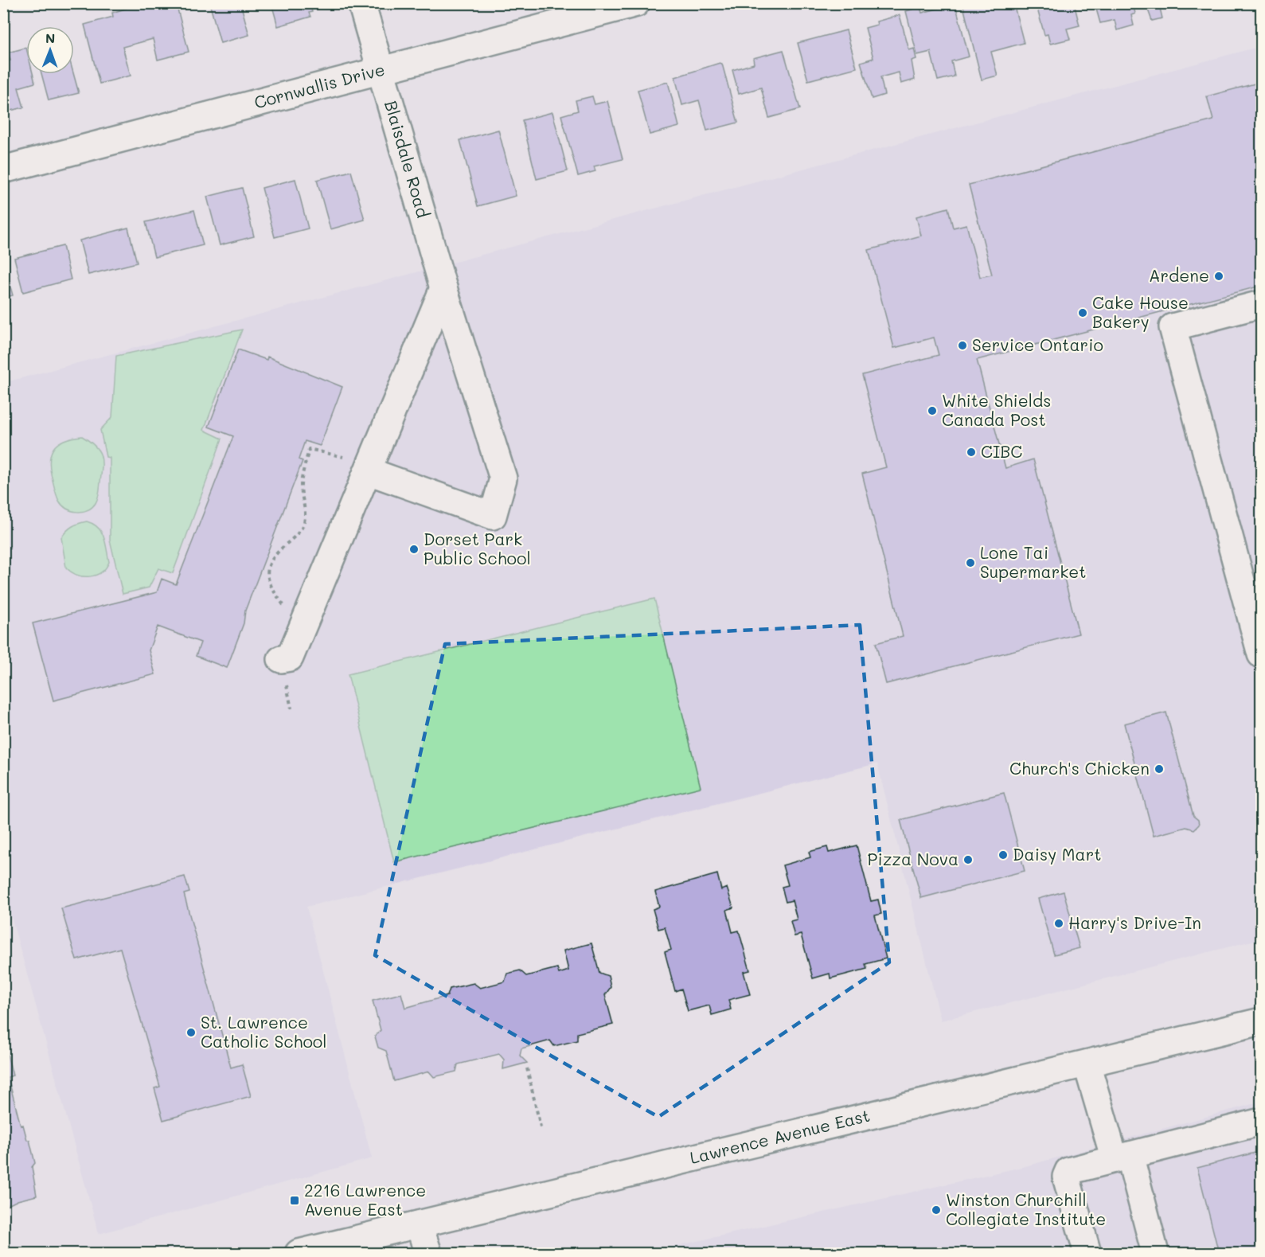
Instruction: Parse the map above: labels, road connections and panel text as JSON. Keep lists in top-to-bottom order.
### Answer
{
  "streets": {
    "main road": ["Cornwallis Drive", "Blaisdale Road", "Lawrence Avenue East"]
  },
  "crossings": [
    ["Cornwallis Drive", "Blaisdale Road"]
  ],
  "places": {
    "other": [
      "Ardene",
      "Cake House Bakery",
      "Service Ontario",
      "White Shields Canada Post",
      "CIBC",
      "Dorset Park Public School",
      "Lone Tai Supermarket",
      "Church's Chicken",
      "Daisy Mart",
      "Pizza Nova",
      "Harry's Drive-In",
      "St. Lawrence Catholic School",
      "Winston Churchill Collegiate Institute"
    ],
    "transit": ["2216 Lawrence Avenue East"]
  },
  "north": "top"
}
